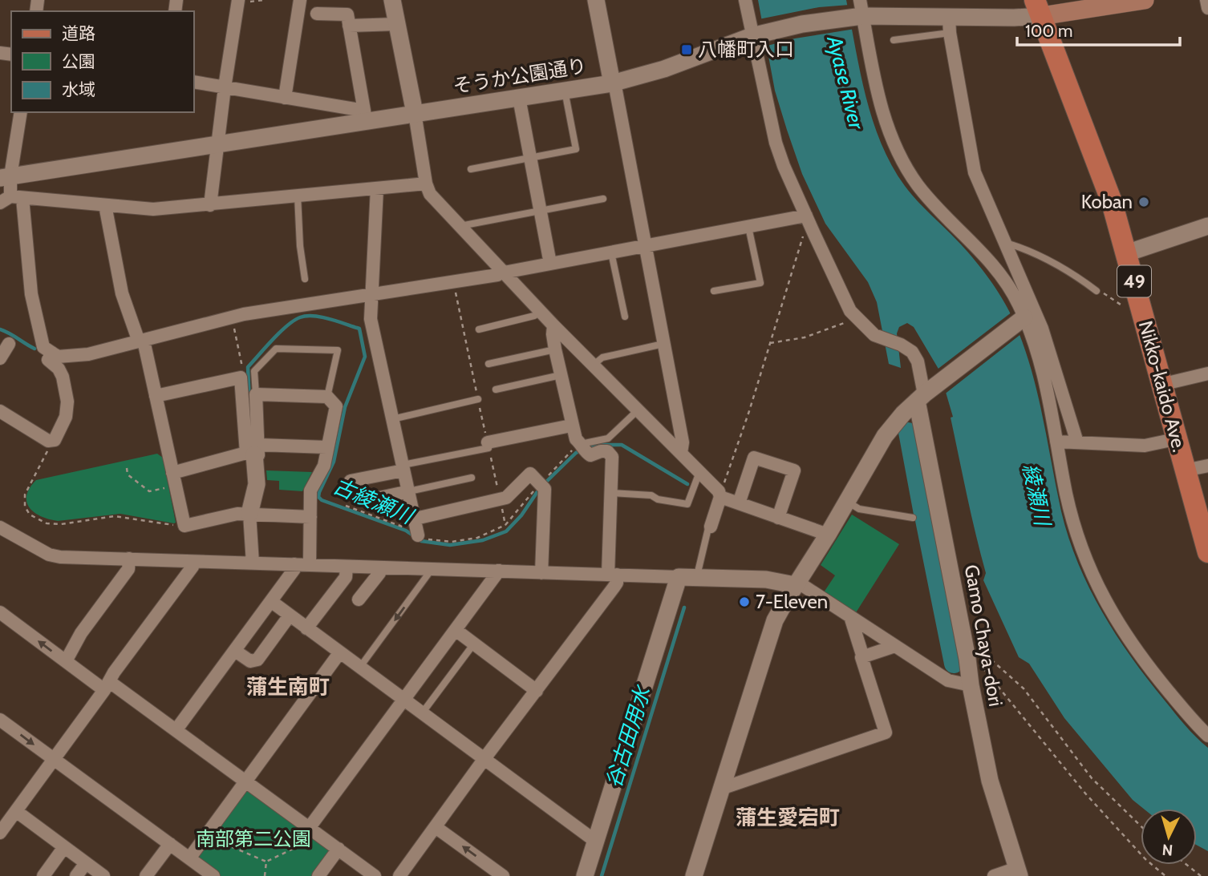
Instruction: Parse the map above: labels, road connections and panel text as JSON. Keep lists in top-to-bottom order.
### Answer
{
  "streets": {
    "main road": ["49", "Nikko-kaido Ave."],
    "street": ["そうか公園通り", "Gamo Chaya-dori"]
  },
  "crossings": [
    ["そうか公園通り", "Nikko-kaido Ave."]
  ],
  "districts": ["蒲生南町", "蒲生愛宕町"],
  "water": [
    "Ayase River",
    "綾瀬川",
    "古綾瀬川",
    "谷古田用水"
  ],
  "parks": ["南部第二公園"],
  "places": {
    "transit": ["八幡町入口"],
    "other": ["Koban", "7-Eleven"]
  },
  "legend": ["道路", "公園", "水域"],
  "scale_bar": "100 m",
  "north": "bottom"
}
